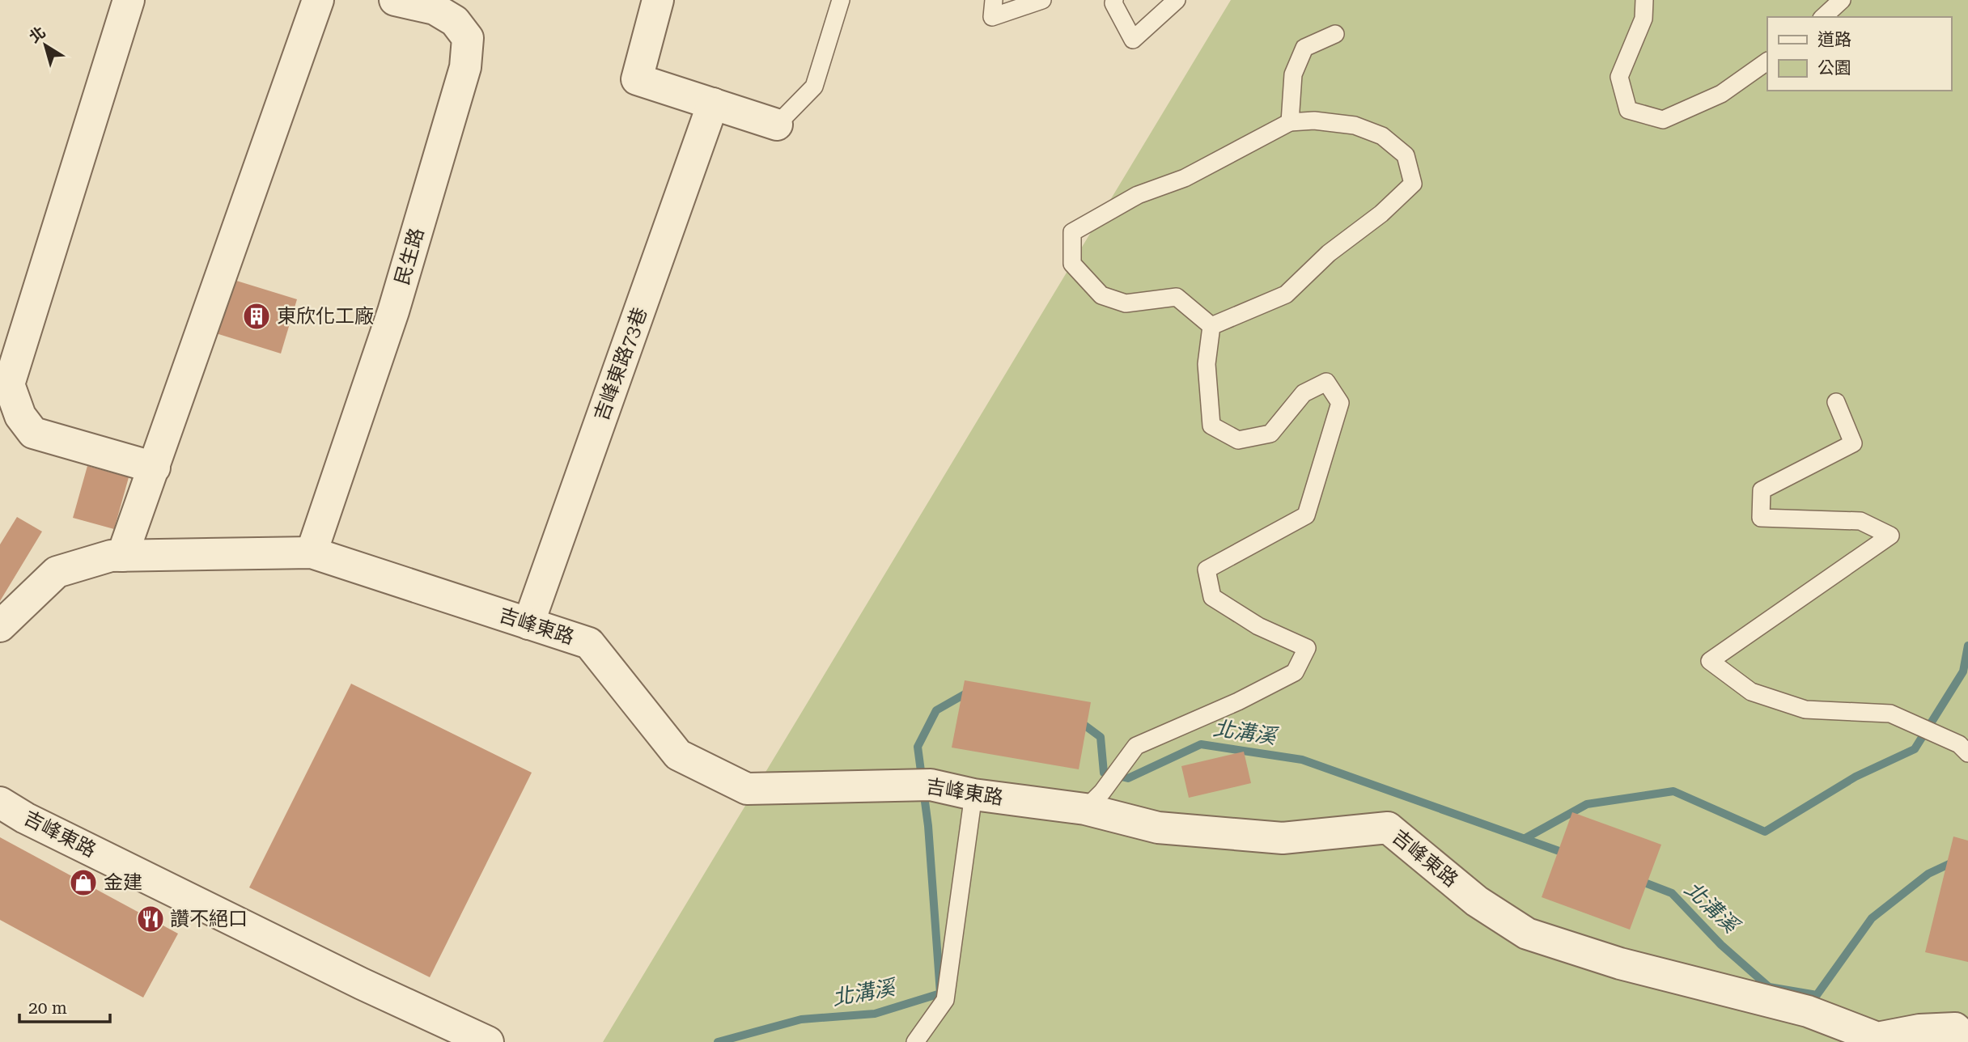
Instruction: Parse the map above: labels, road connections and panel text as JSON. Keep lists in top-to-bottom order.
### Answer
{
  "streets": {
    "street": ["民生路", "吉峰東路73巷", "吉峰東路"]
  },
  "crossings": [
    ["民生路", "吉峰東路"],
    ["吉峰東路73巷", "吉峰東路"]
  ],
  "water": ["北溝溪"],
  "places": {
    "building": ["東欣化工廠"],
    "shop": ["金建"],
    "restaurant": ["讚不絕口"]
  },
  "legend": ["道路", "公園"],
  "scale_bar": "20 m",
  "north": "top left"
}
